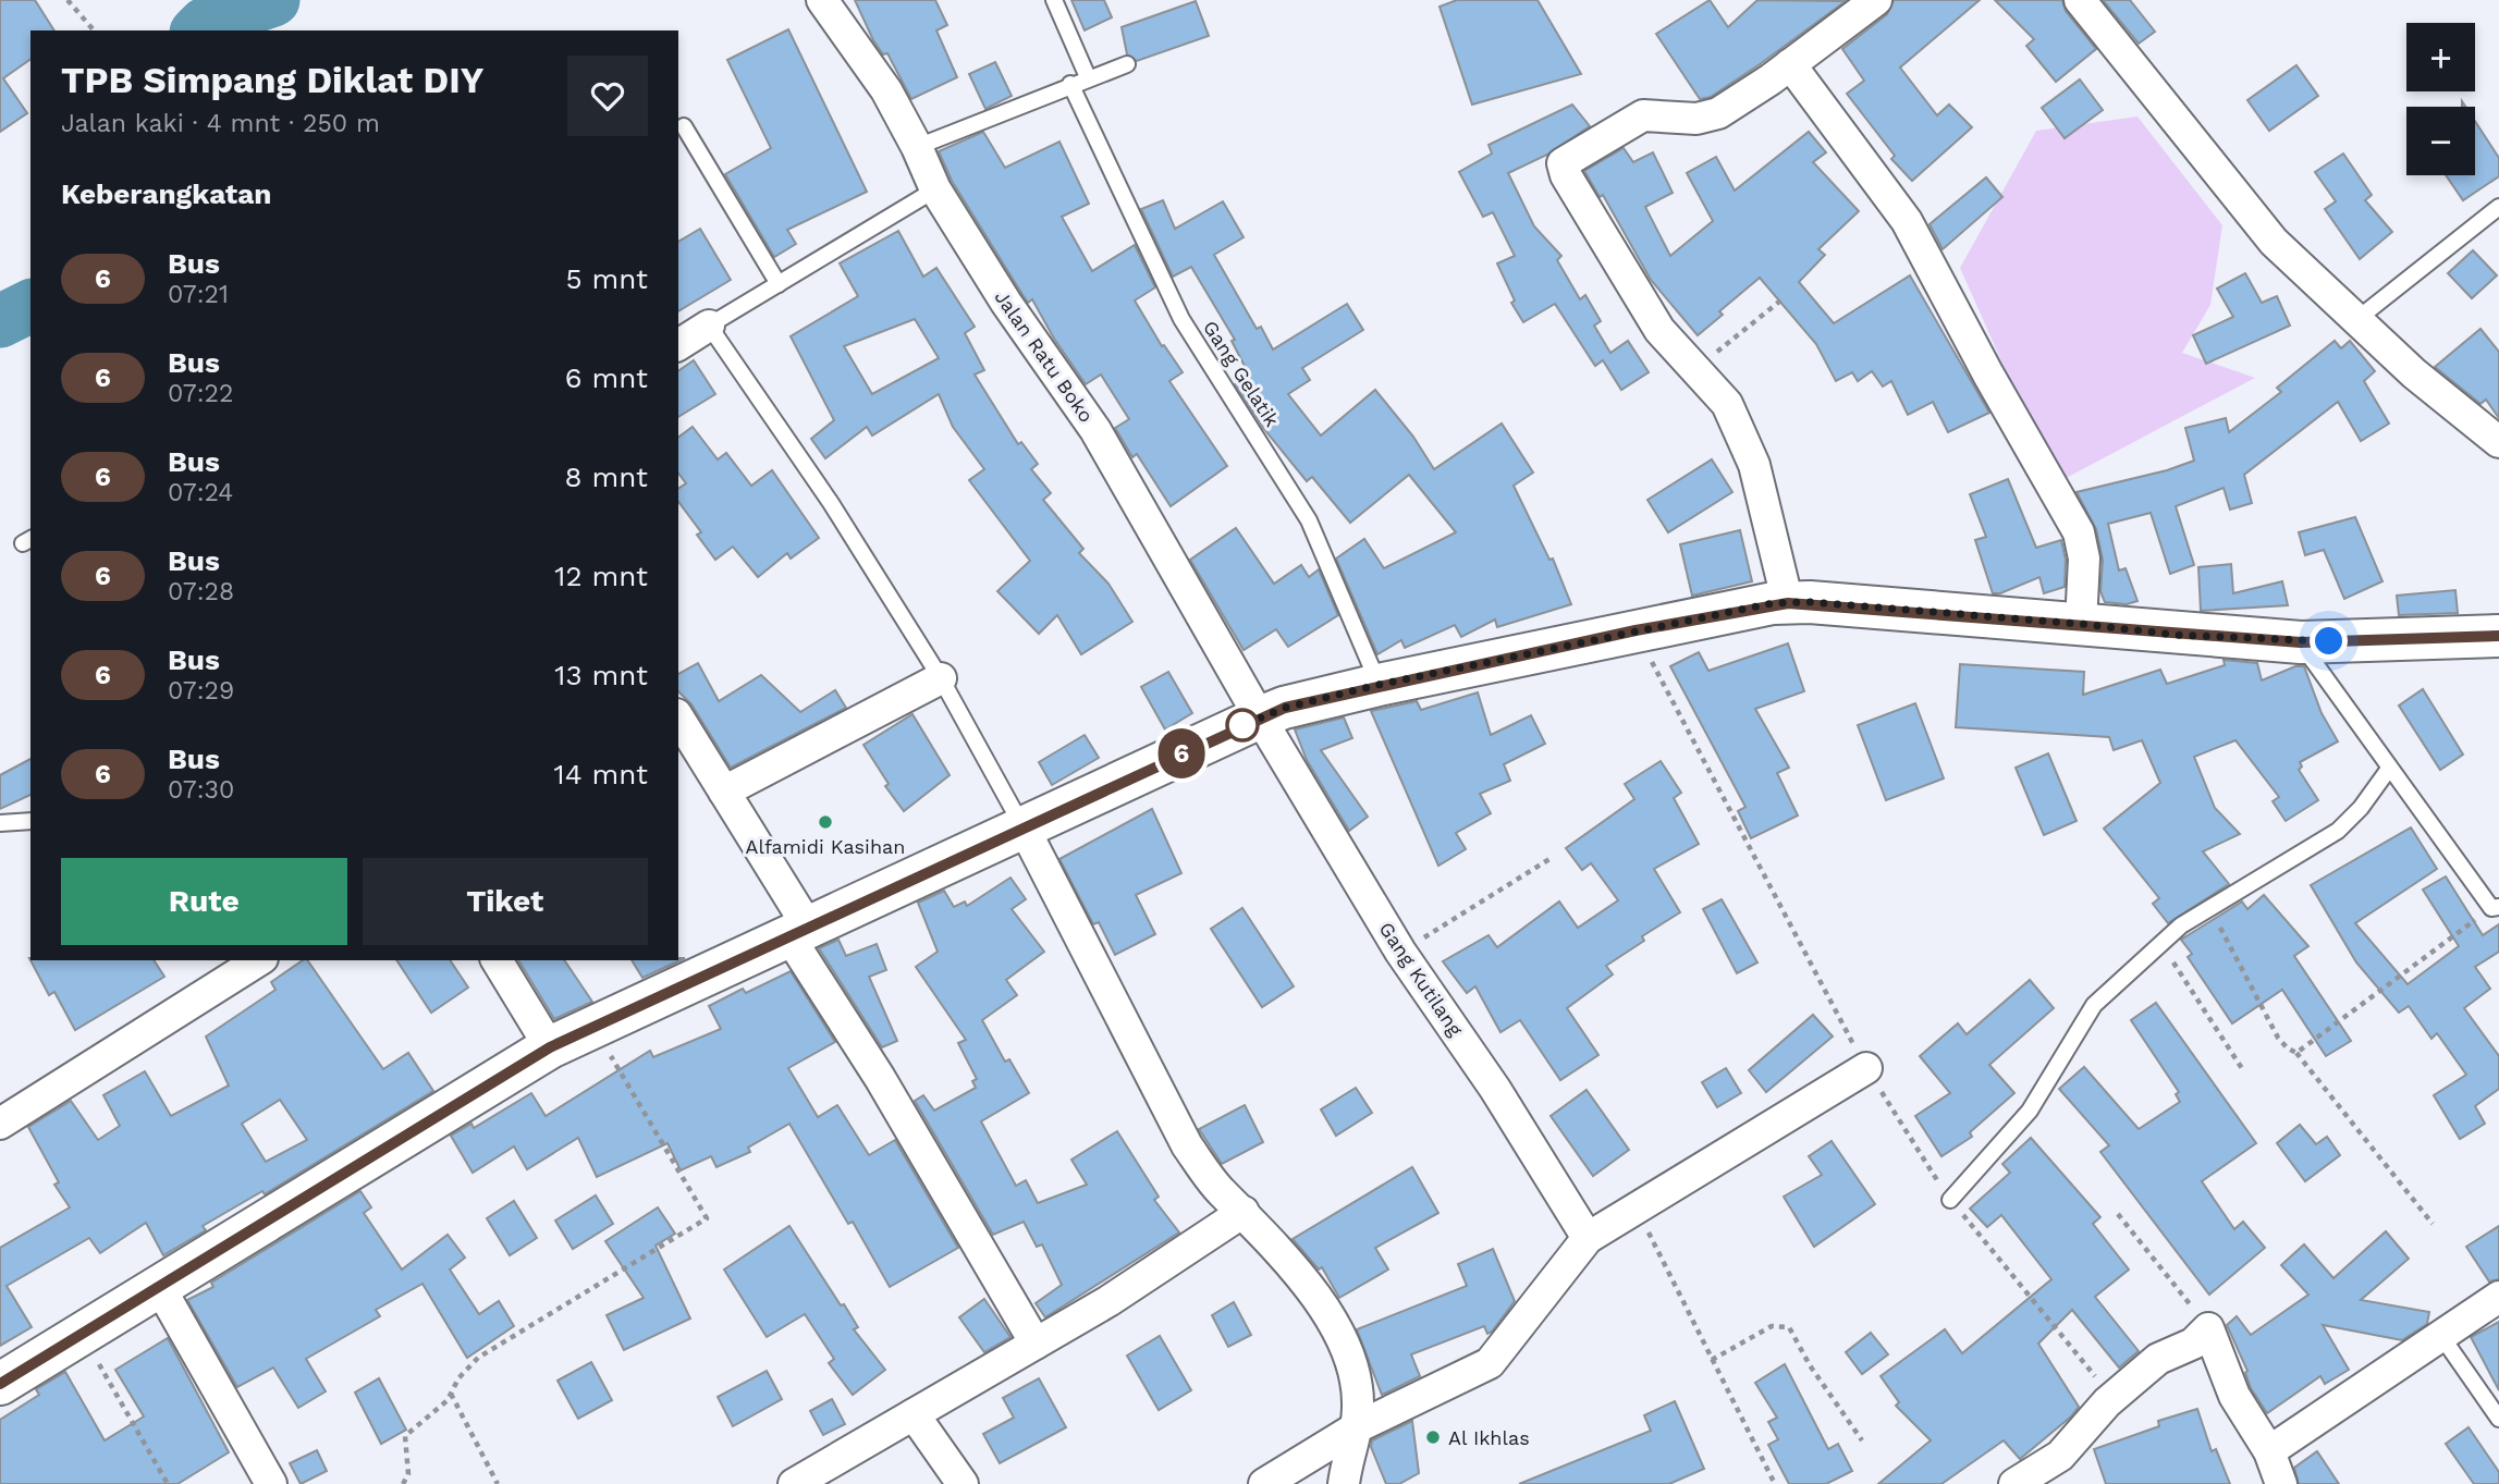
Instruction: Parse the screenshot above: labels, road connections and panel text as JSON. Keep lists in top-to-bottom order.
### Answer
{
  "streets": {
    "street": ["Jalan Ratu Boko", "Gang Kutilang"],
    "lane": ["Gang Gelatik"]
  },
  "crossings": [
    ["Jalan Ratu Boko", "Gang Kutilang"]
  ],
  "places": ["Alfamidi Kasihan", "Al Ikhlas"],
  "lines": ["bus line 6"],
  "page": {
    "on_map": "6",
    "map_buttons": ["+", "−"],
    "heading": [
      ["TPB Simpang Diklat DIY", "Jalan kaki · 4 mnt · 250 m"],
      "Keberangkatan"
    ],
    "list": [
      {
        "mark": "6",
        "name": "Bus",
        "note": "07:21",
        "value": "5 mnt"
      },
      {
        "mark": "6",
        "name": "Bus",
        "note": "07:22",
        "value": "6 mnt"
      },
      {
        "mark": "6",
        "name": "Bus",
        "note": "07:24",
        "value": "8 mnt"
      },
      {
        "mark": "6",
        "name": "Bus",
        "note": "07:28",
        "value": "12 mnt"
      },
      {
        "mark": "6",
        "name": "Bus",
        "note": "07:29",
        "value": "13 mnt"
      },
      {
        "mark": "6",
        "name": "Bus",
        "note": "07:30",
        "value": "14 mnt"
      }
    ],
    "buttons": ["Rute", "Tiket"]
  }
}
